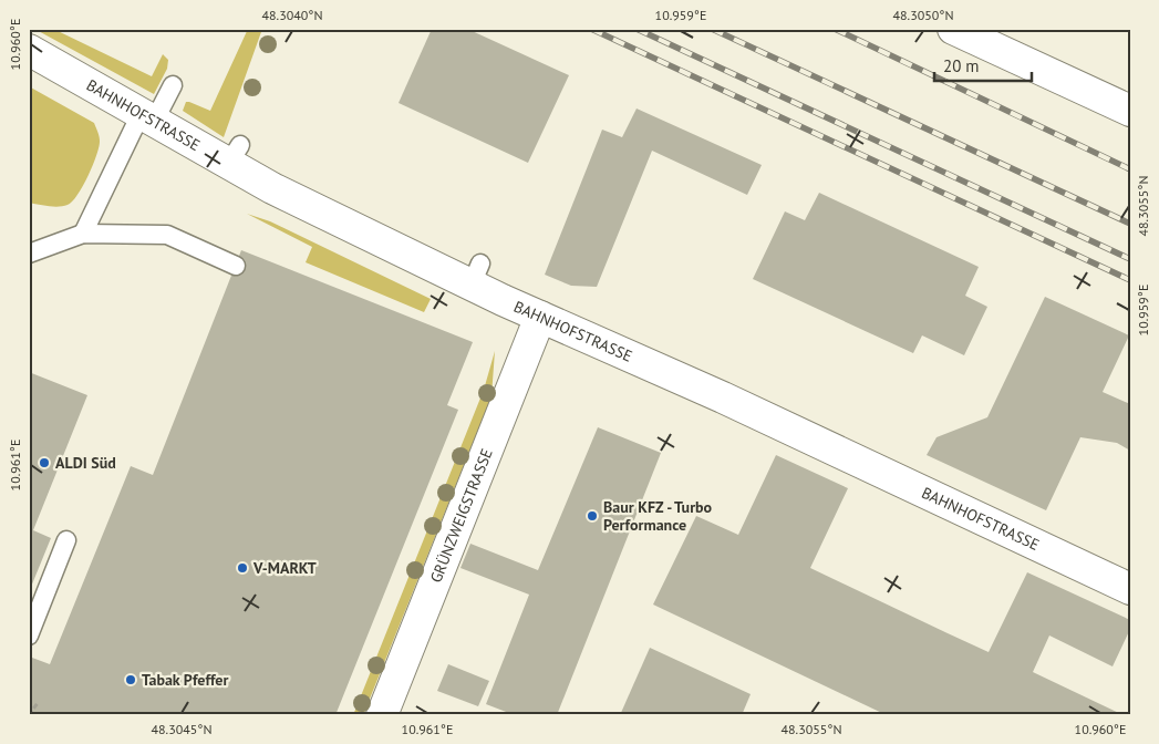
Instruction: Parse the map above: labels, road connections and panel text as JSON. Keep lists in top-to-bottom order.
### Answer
{
  "streets": {
    "street": ["BAHNHOFSTRASSE", "GRÜNZWEIGSTRASSE"]
  },
  "crossings": [
    ["BAHNHOFSTRASSE", "GRÜNZWEIGSTRASSE"]
  ],
  "places": [
    "ALDI Süd",
    "Baur KFZ - Turbo Performance",
    "V-MARKT",
    "Tabak Pfeffer"
  ],
  "scale_bar": "20 m",
  "coordinates": [
    "48.3040°N",
    "10.959°E",
    "48.3050°N",
    "10.960°E",
    "48.3055°N",
    "10.961°E",
    "48.3045°N"
  ]
}
